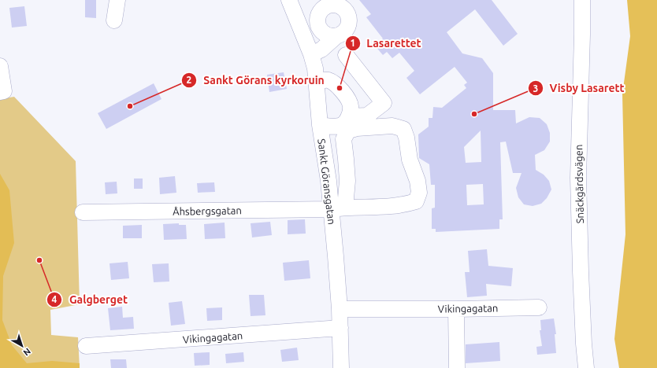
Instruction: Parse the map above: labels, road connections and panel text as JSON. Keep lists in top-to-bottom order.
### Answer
{
  "streets": {
    "street": [
      "Sankt Göransgatan",
      "Snäckgärdsvägen",
      "Åhsbergsgatan",
      "Vikingagatan"
    ]
  },
  "crossings": [
    ["Sankt Göransgatan", "Åhsbergsgatan"],
    ["Sankt Göransgatan", "Vikingagatan"]
  ],
  "places": [
    "Lasarettet",
    "Sankt Görans kyrkoruin",
    "Visby Lasarett",
    "Galgberget"
  ],
  "north": "bottom right"
}
